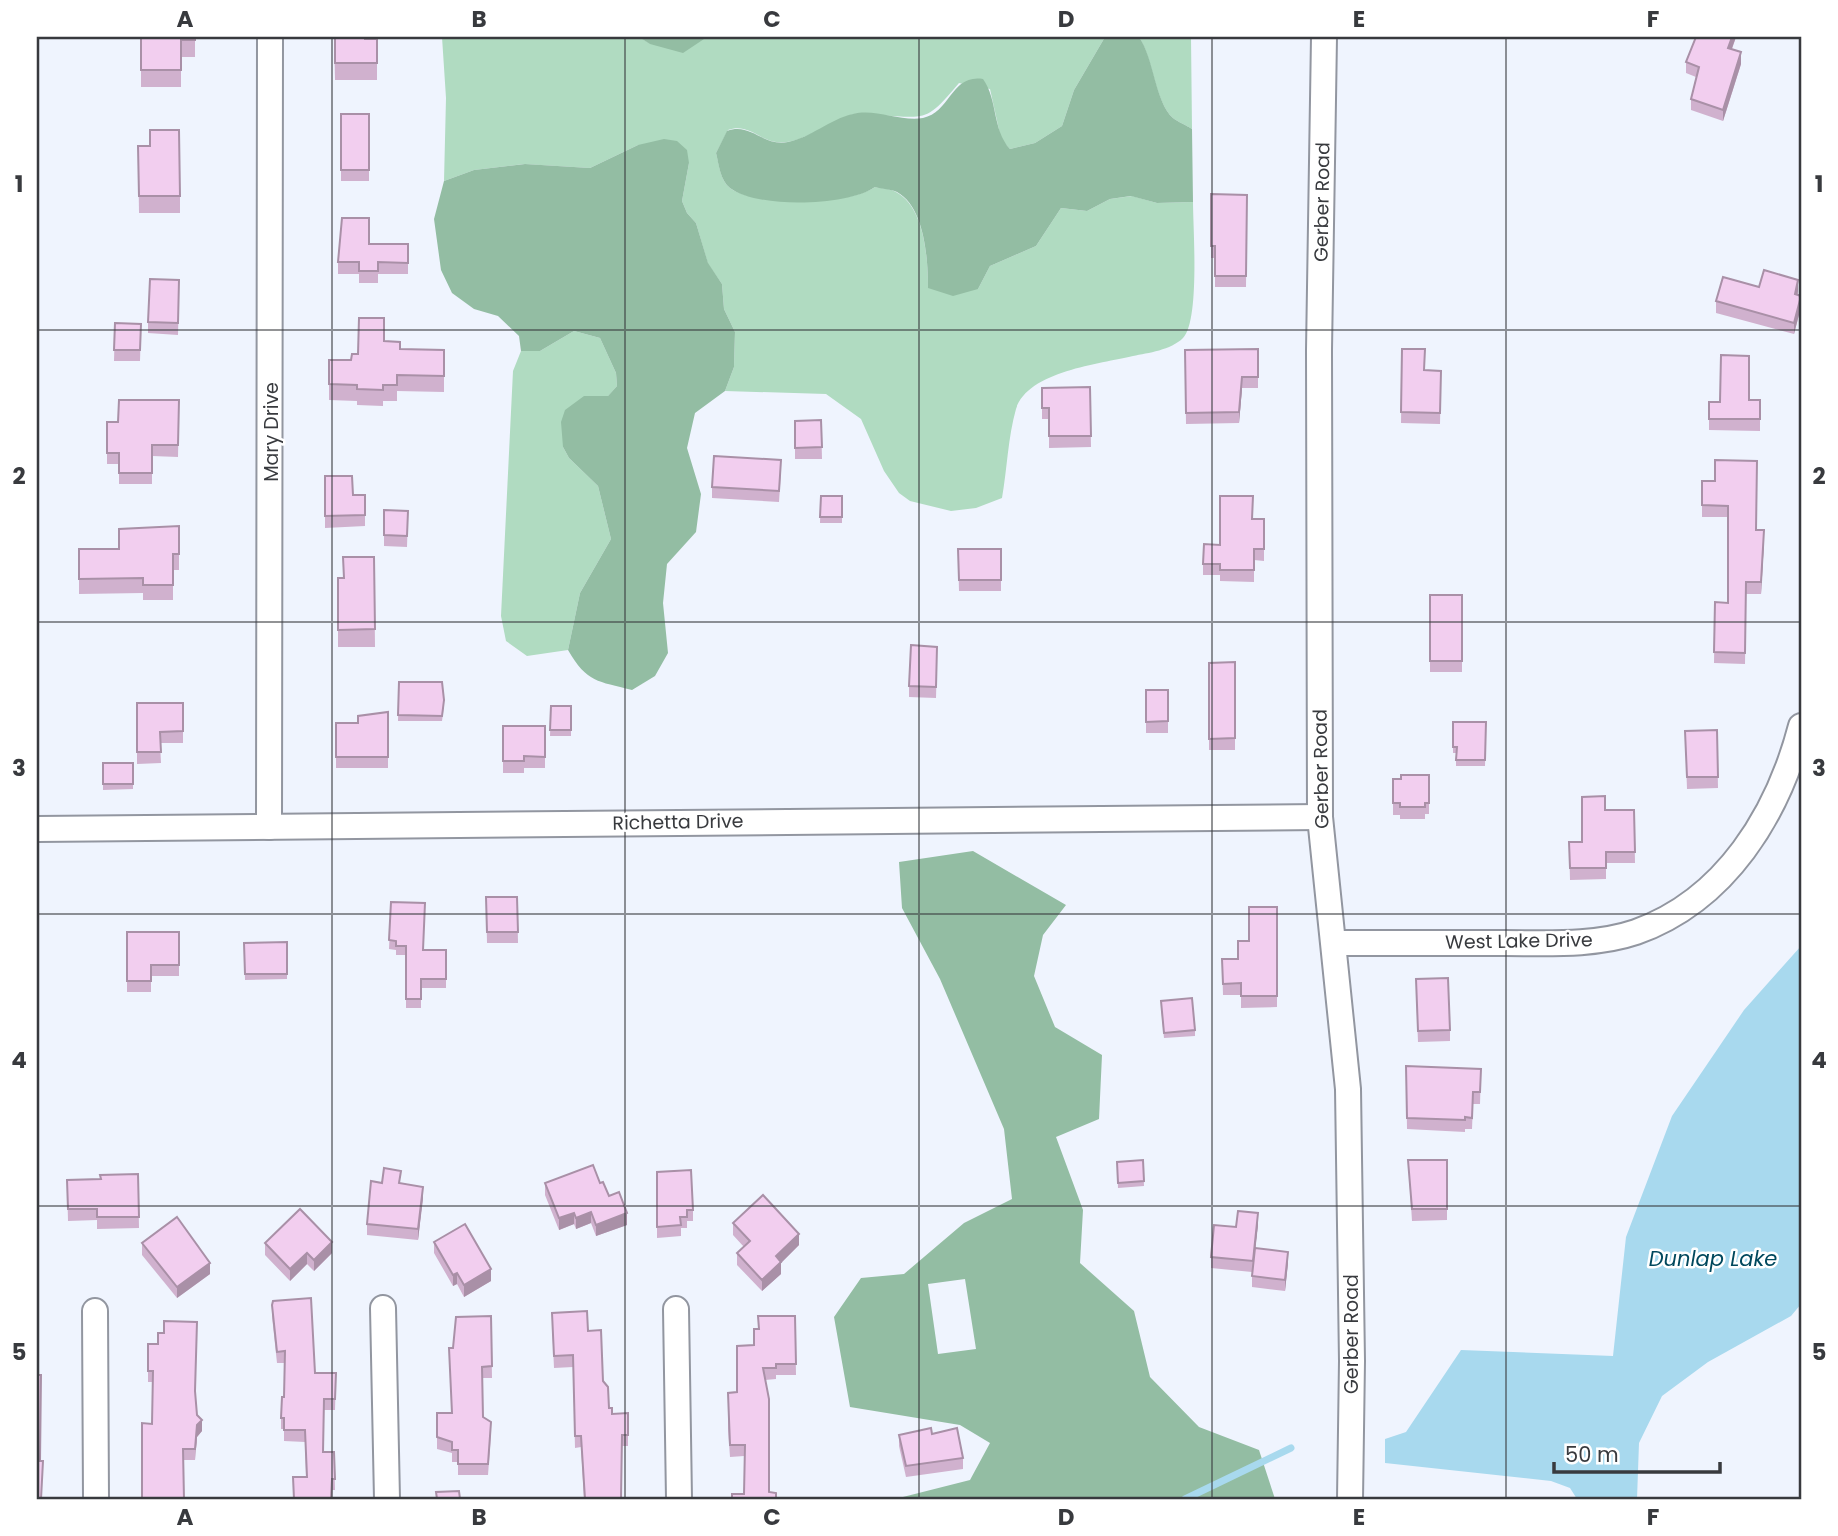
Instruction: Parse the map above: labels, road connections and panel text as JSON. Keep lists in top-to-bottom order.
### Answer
{
  "streets": {
    "street": [
      "Gerber Road",
      "Mary Drive",
      "Richetta Drive",
      "West Lake Drive"
    ]
  },
  "crossings": [
    ["Gerber Road", "Richetta Drive"],
    ["Gerber Road", "West Lake Drive"],
    ["Mary Drive", "Richetta Drive"]
  ],
  "water": ["Dunlap Lake"],
  "scale_bar": "50 m",
  "grid": {
    "columns": [
      "A",
      "B",
      "C",
      "D",
      "E",
      "F"
    ],
    "rows": [
      "1",
      "2",
      "3",
      "4",
      "5"
    ]
  }
}
